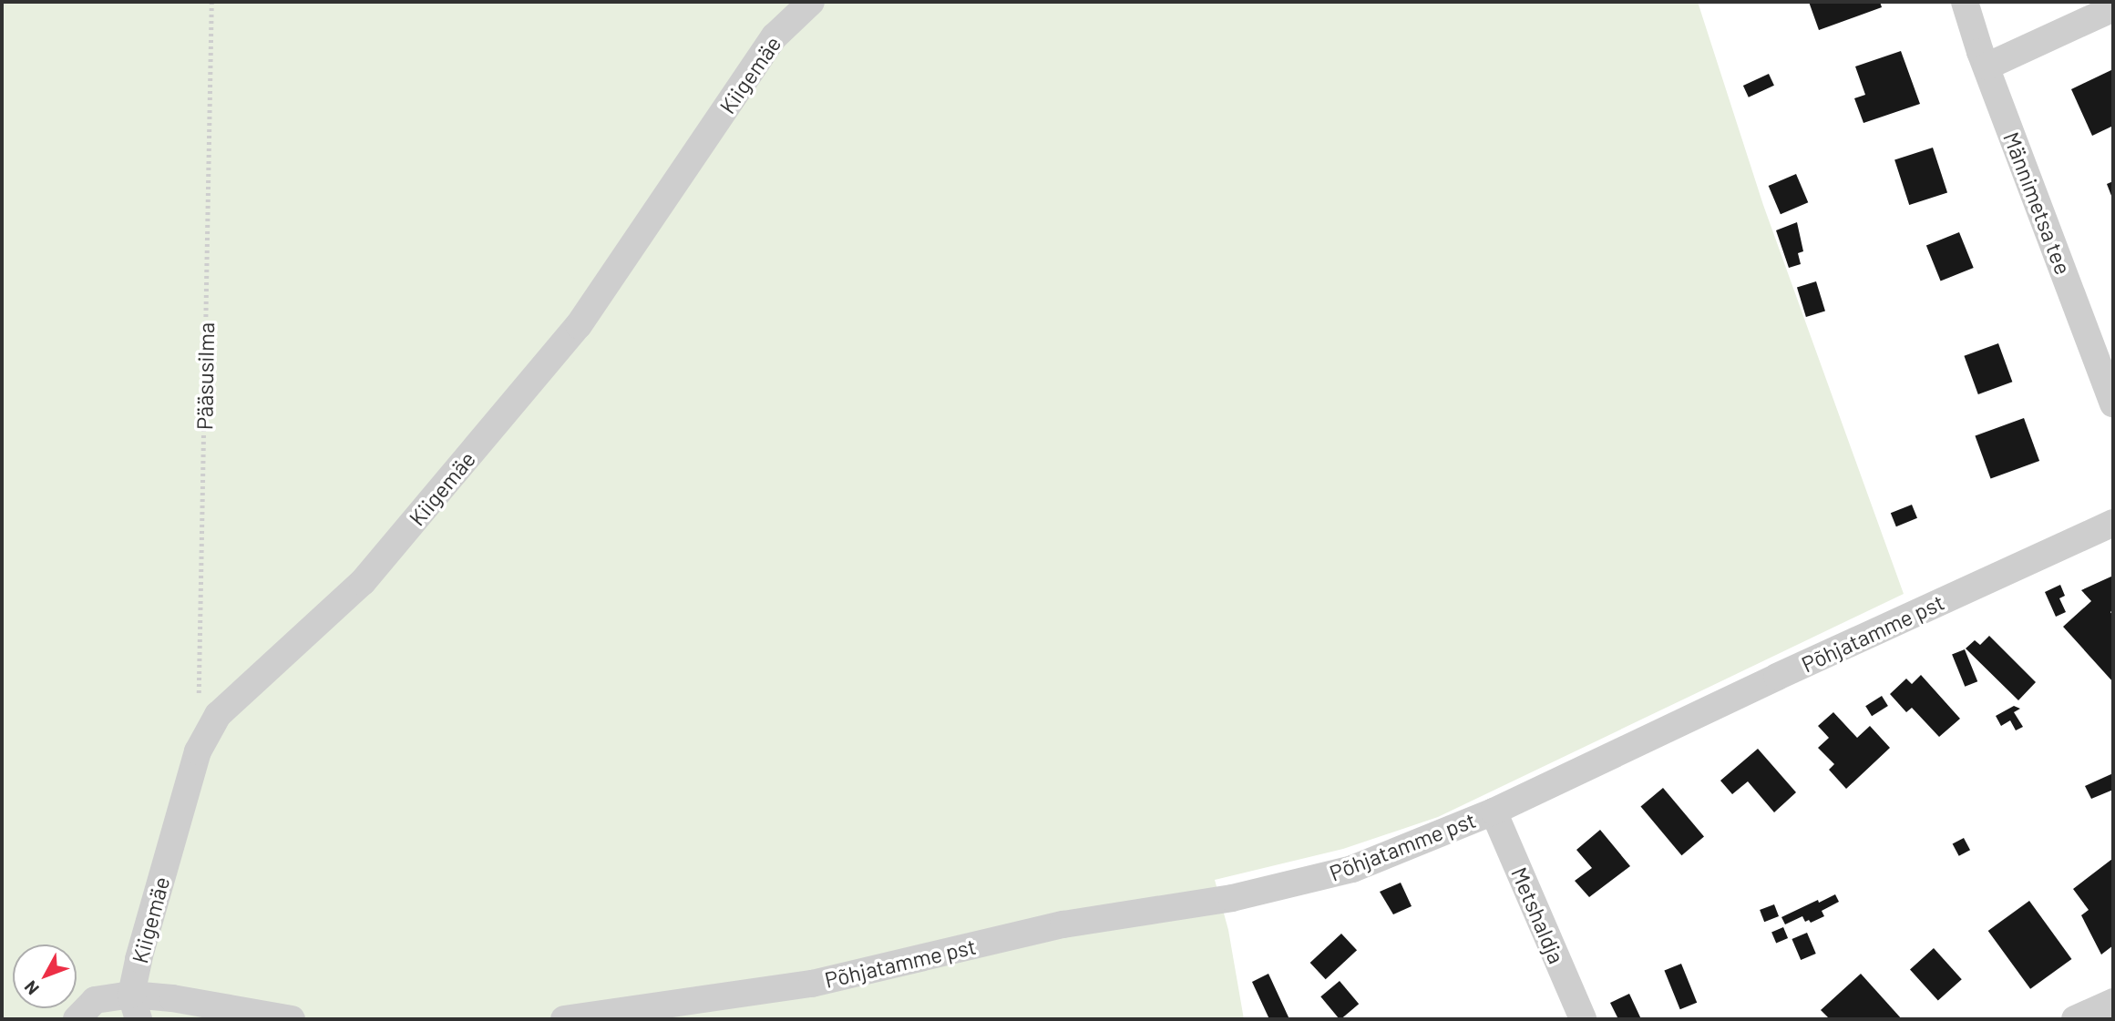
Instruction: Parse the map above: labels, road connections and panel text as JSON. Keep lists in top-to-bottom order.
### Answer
{
  "streets": {
    "street": [
      "Kiigemäe",
      "Männimetsa tee",
      "Põhjatamme pst",
      "Metshaldja"
    ],
    "path": ["Pääsusilma"]
  },
  "crossings": [
    ["Põhjatamme pst", "Metshaldja"]
  ],
  "north": "bottom left"
}
